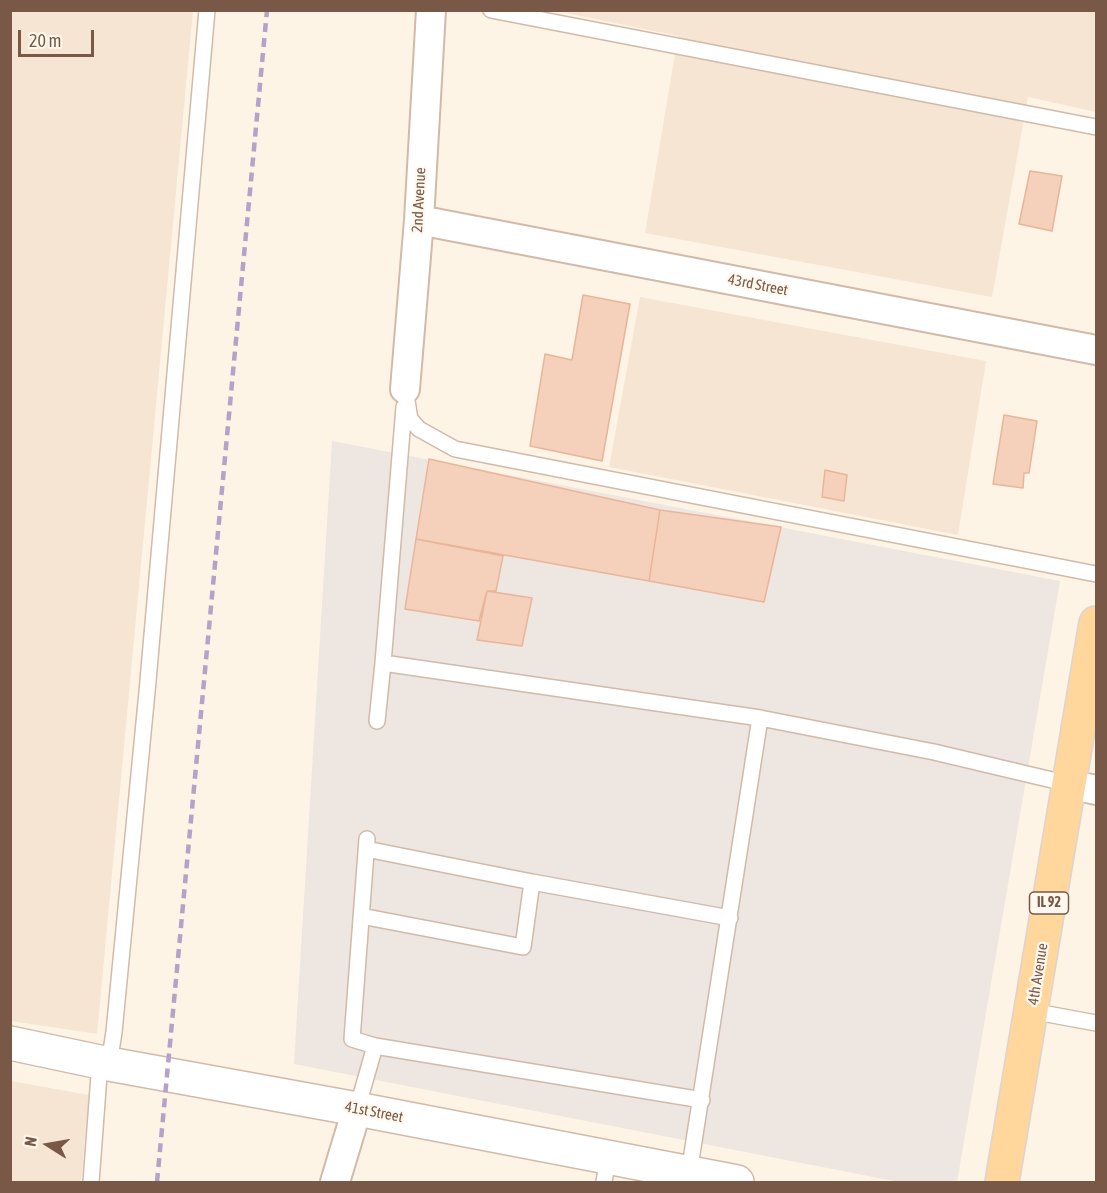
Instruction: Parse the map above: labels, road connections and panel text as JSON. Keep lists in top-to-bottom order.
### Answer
{
  "streets": {
    "main road": ["IL 92", "4th Avenue"],
    "street": ["2nd Avenue", "43rd Street", "41st Street"]
  },
  "crossings": [
    ["2nd Avenue", "43rd Street"]
  ],
  "scale_bar": "20 m",
  "north": "left"
}
